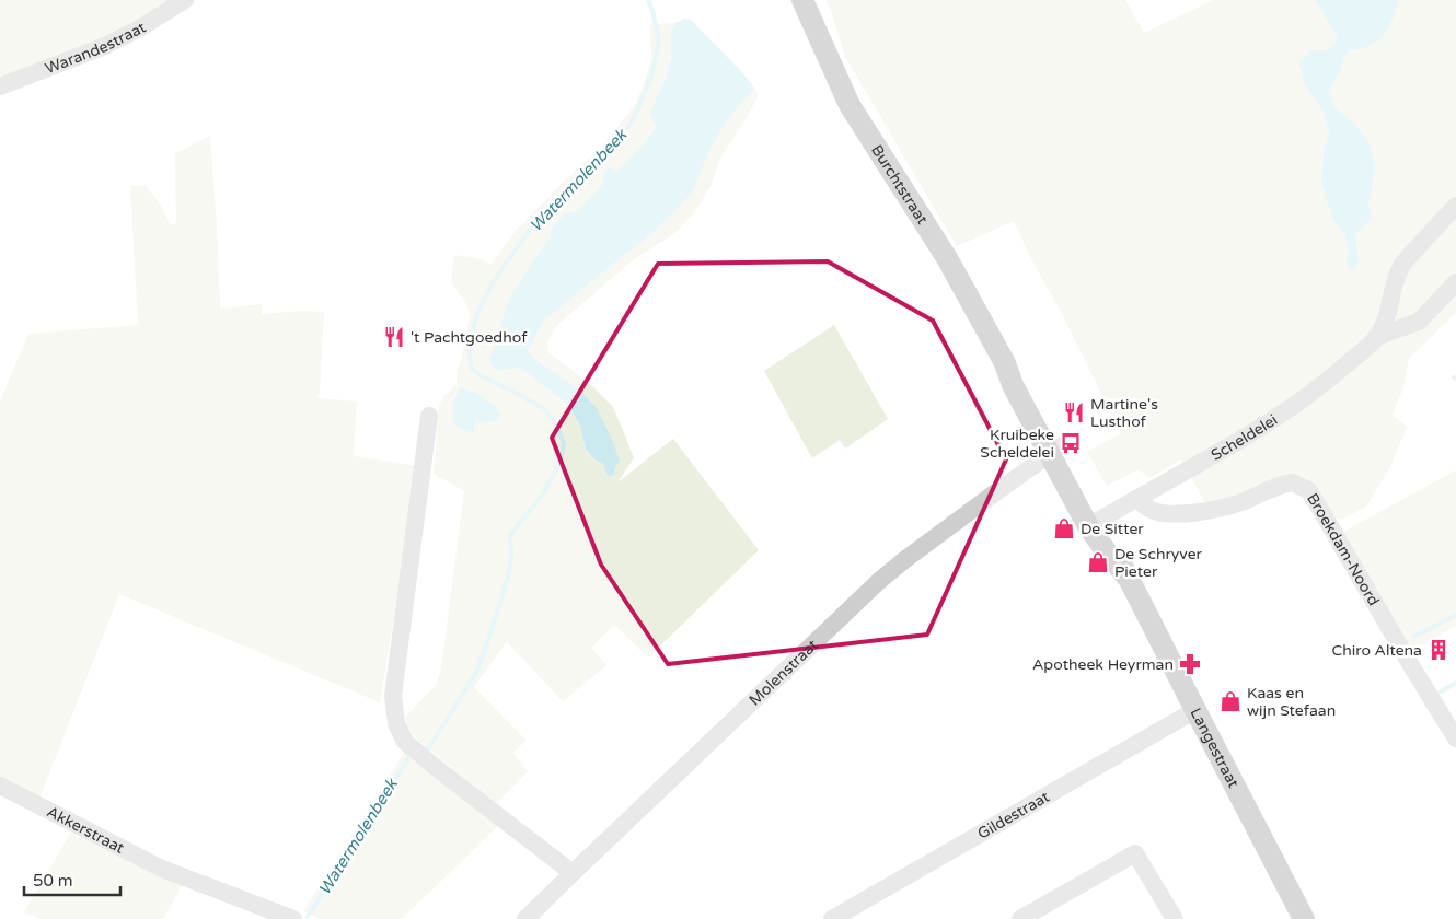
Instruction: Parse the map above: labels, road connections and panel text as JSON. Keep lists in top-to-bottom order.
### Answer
{
  "streets": {
    "main road": ["Burchtstraat", "Langestraat"],
    "street": [
      "Warandestraat",
      "Scheldelei",
      "Broekdam-Noord",
      "Molenstraat",
      "Gildestraat",
      "Akkerstraat"
    ]
  },
  "crossings": [
    ["Burchtstraat", "Molenstraat"],
    ["Burchtstraat", "Langestraat"],
    ["Scheldelei", "Broekdam-Noord"],
    ["Scheldelei", "Langestraat"],
    ["Molenstraat", "Langestraat"],
    ["Langestraat", "Gildestraat"]
  ],
  "water": ["Watermolenbeek"],
  "places": {
    "restaurant": ["'t Pachtgoedhof", "Martine's Lusthof"],
    "bus stop": ["Kruibeke Scheldelei"],
    "shop": ["De Sitter", "De Schryver Pieter", "Kaas en wijn Stefaan"],
    "building": ["Chiro Altena"],
    "pharmacy": ["Apotheek Heyrman"]
  },
  "scale_bar": "50 m"
}
